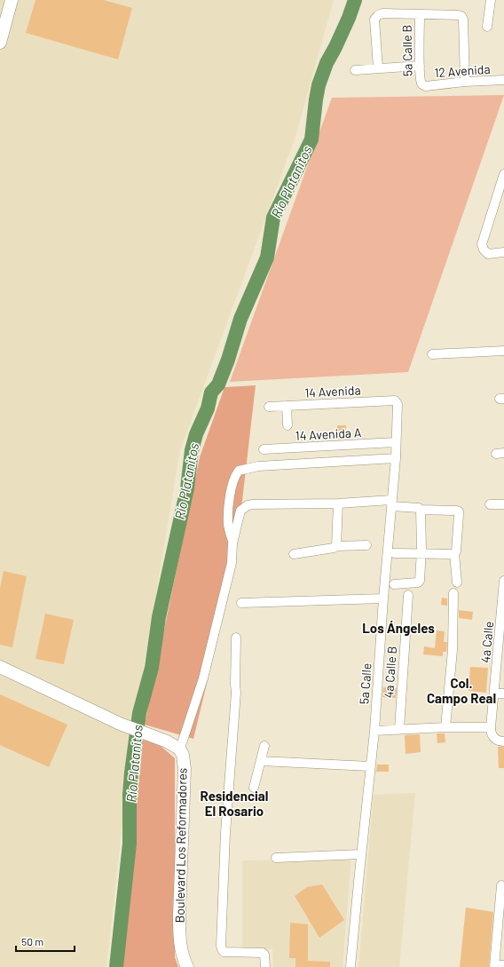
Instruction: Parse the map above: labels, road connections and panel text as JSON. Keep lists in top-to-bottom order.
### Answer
{
  "streets": {
    "main road": ["Boulevard Los Reformadores"],
    "street": [
      "5a Calle B",
      "12 Avenida",
      "14 Avenida",
      "14 Avenida A",
      "4a Calle",
      "4a Calle B",
      "5a Calle"
    ]
  },
  "crossings": [
    ["5a Calle B", "12 Avenida"],
    ["14 Avenida", "5a Calle"],
    ["14 Avenida A", "5a Calle"]
  ],
  "districts": ["Los Ángeles", "Col. Campo Real", "Residencial El Rosario"],
  "water": ["Río Platanitos"],
  "scale_bar": "50 m"
}
